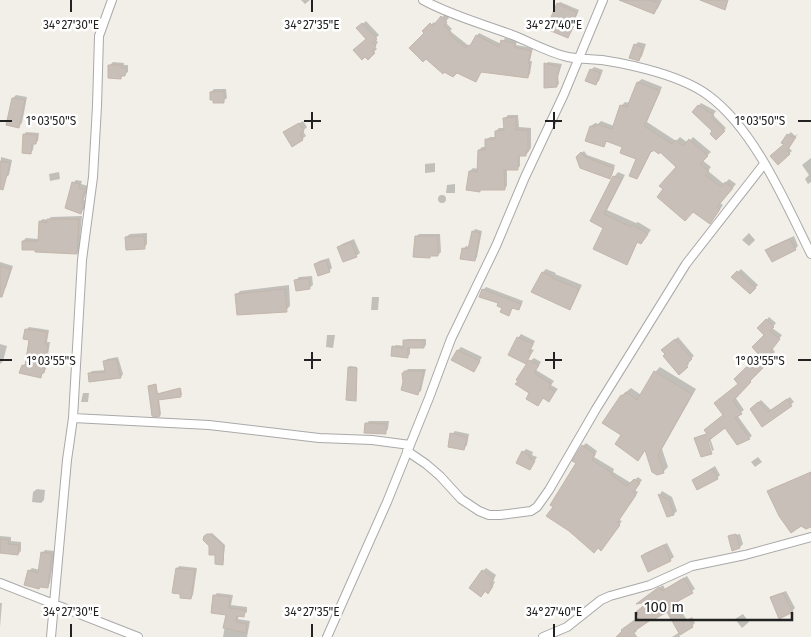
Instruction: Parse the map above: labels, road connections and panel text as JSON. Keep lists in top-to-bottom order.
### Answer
{
  "scale_bar": "100 m",
  "coordinates": [
    "34°27'30\"E",
    "34°27'35\"E",
    "34°27'40\"E",
    "1°03'50\"S",
    "1°03'55\"S"
  ]
}
